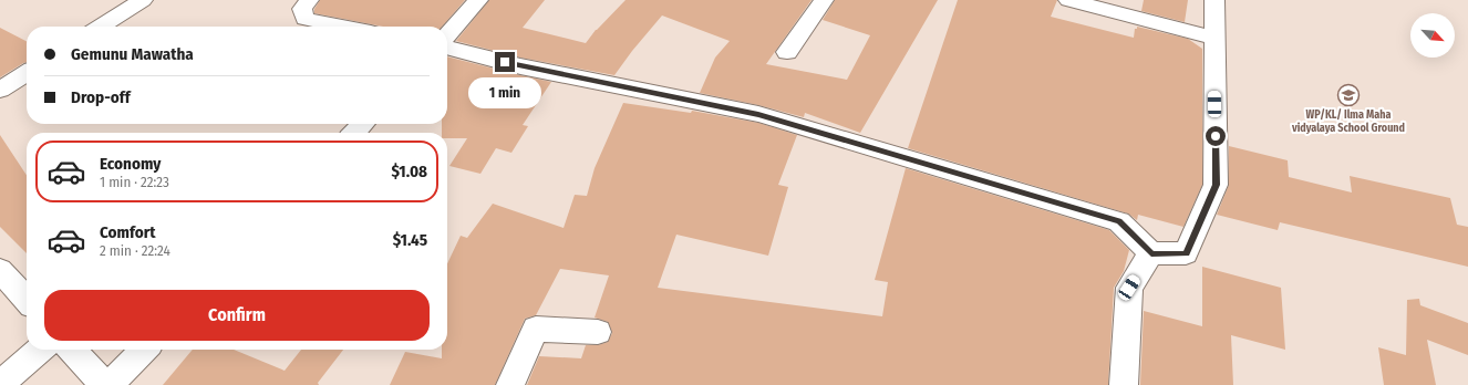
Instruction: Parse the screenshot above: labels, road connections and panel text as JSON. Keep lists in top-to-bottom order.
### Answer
{
  "places": {
    "school or university": ["WP/KL/ Ilma Maha vidyalaya School Ground"]
  },
  "north": "bottom right",
  "page": {
    "banner": ["Gemunu Mawatha", "Drop-off"],
    "bubble": "1 min",
    "list": [
      {
        "name": "Economy",
        "note": "1 min · 22:23",
        "value": "$1.08"
      },
      {
        "name": "Comfort",
        "note": "2 min · 22:24",
        "value": "$1.45"
      }
    ],
    "buttons": "Confirm"
  }
}
